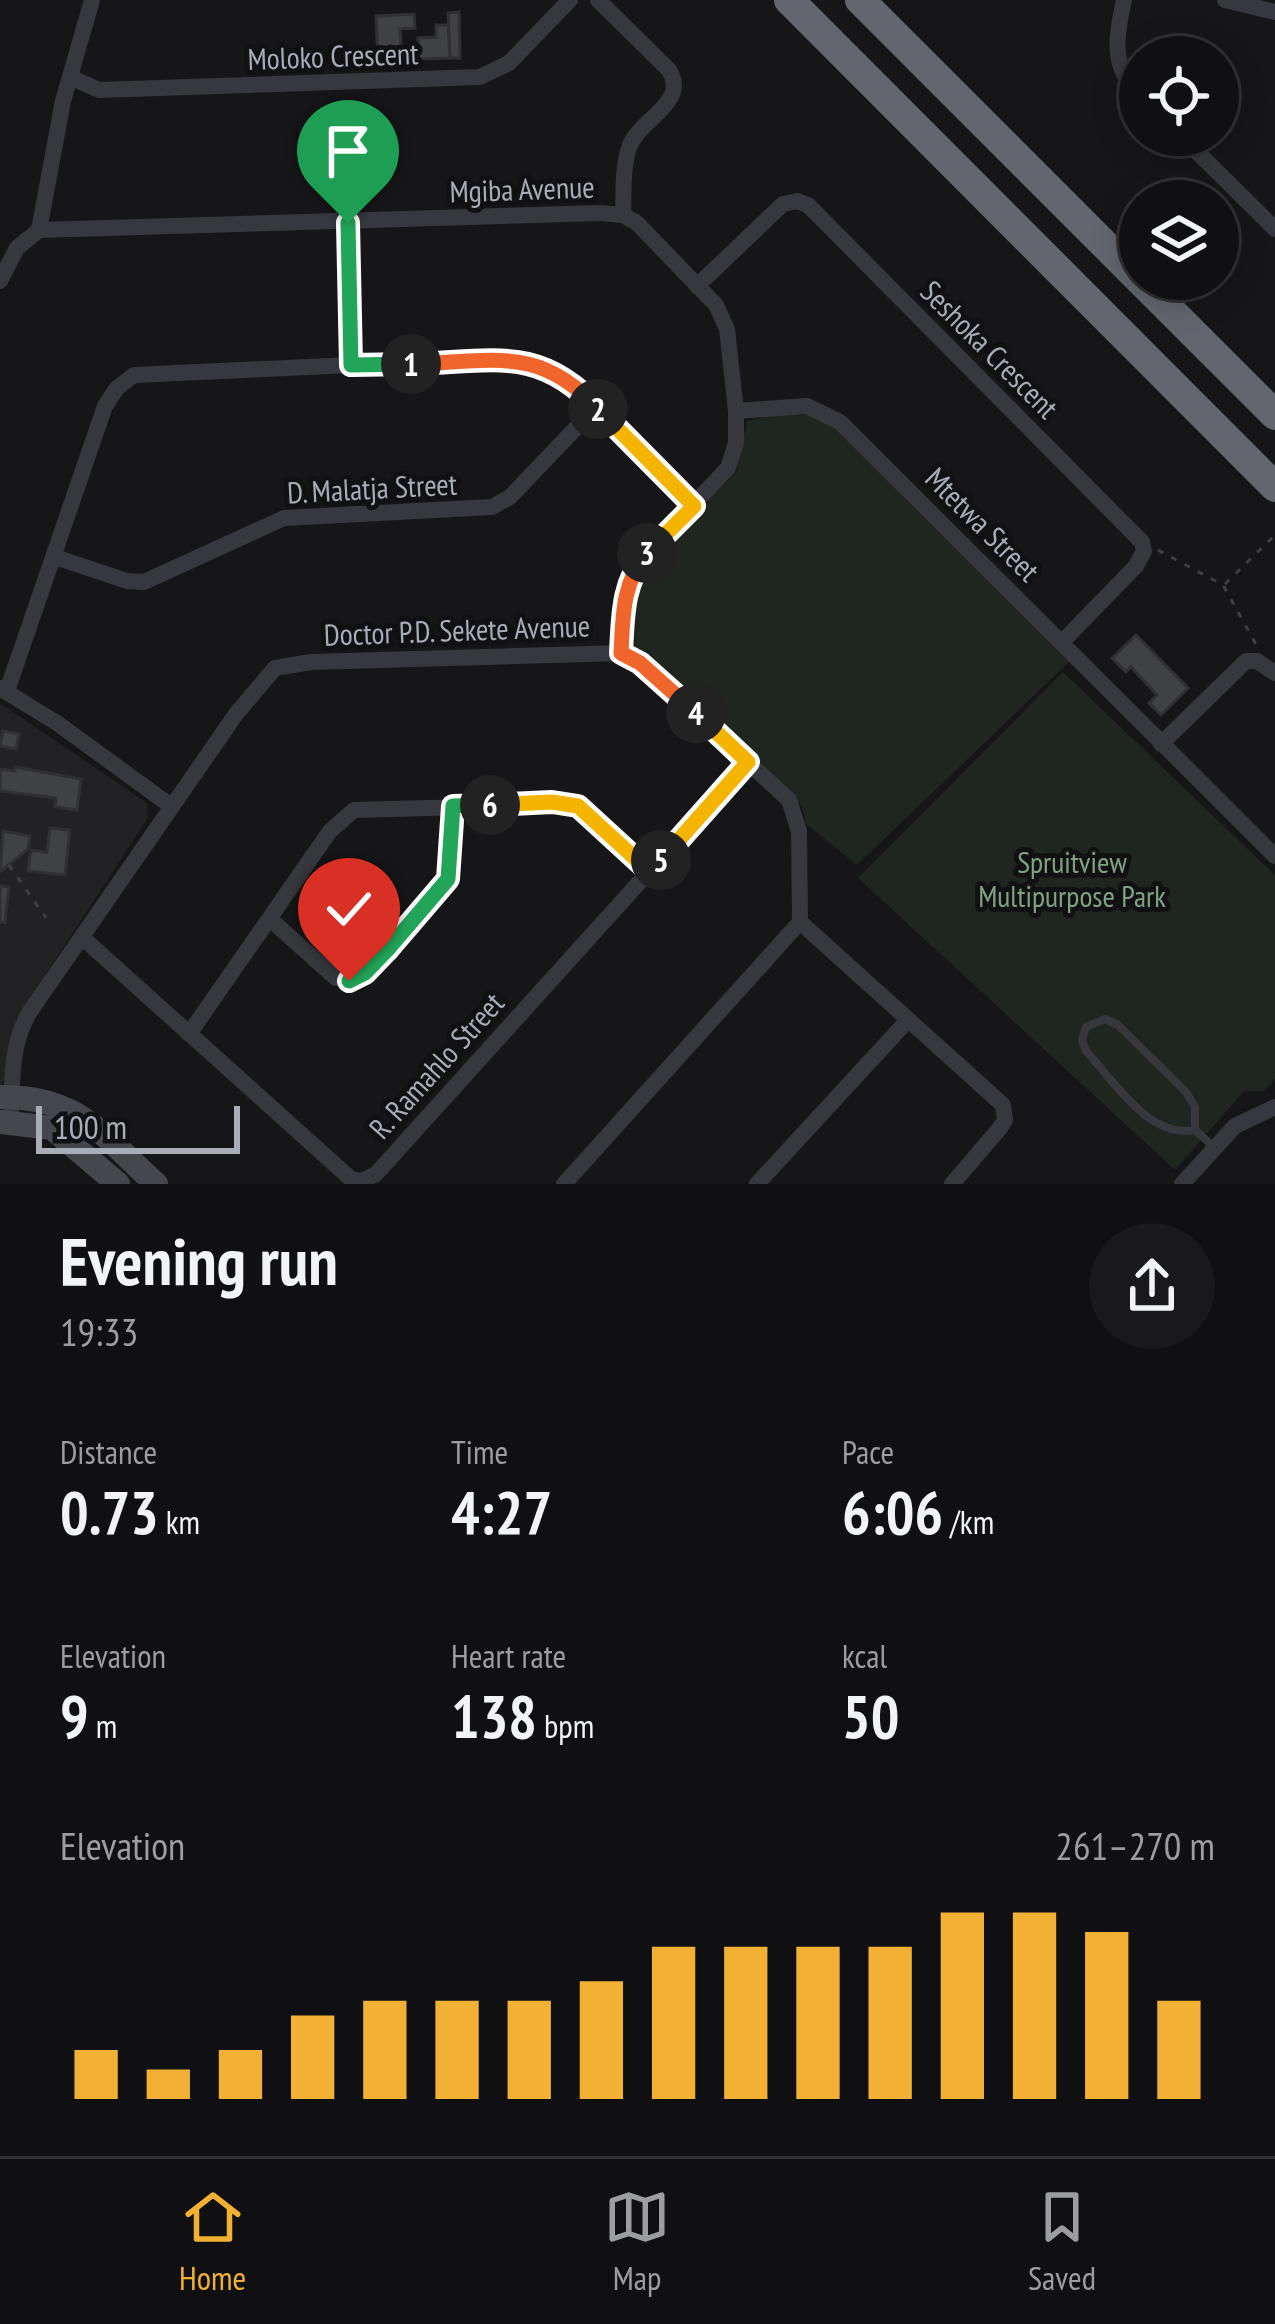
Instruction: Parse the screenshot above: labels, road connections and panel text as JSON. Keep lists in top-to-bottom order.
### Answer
{
  "streets": {
    "street": [
      "Moloko Crescent",
      "Mgiba Avenue",
      "Seshoka Crescent",
      "D. Malatja Street",
      "Mtetwa Street",
      "Doctor P.D. Sekete Avenue",
      "R. Ramahlo Street"
    ]
  },
  "crossings": [
    ["Mgiba Avenue", "Seshoka Crescent"],
    ["Mgiba Avenue", "Mtetwa Street"],
    ["Mgiba Avenue", "Doctor P.D. Sekete Avenue"],
    ["Doctor P.D. Sekete Avenue", "R. Ramahlo Street"]
  ],
  "parks": ["Spruitview Multipurpose Park"],
  "scale_bar": "100 m",
  "page": {
    "pins": [
      "1",
      "2",
      "3",
      "4",
      "6",
      "5"
    ],
    "scale": "100 m",
    "heading": ["Evening run", "19:33"],
    "stats": [
      ["Distance", "0.73 km"],
      ["Time", "4:27"],
      ["Pace", "6:06 /km"],
      ["Elevation", "9 m"],
      ["Heart rate", "138 bpm"],
      ["kcal", "50"]
    ],
    "chart": ["Elevation", "261–270 m"],
    "tabs": ["Home", "Map", "Saved"]
  }
}
